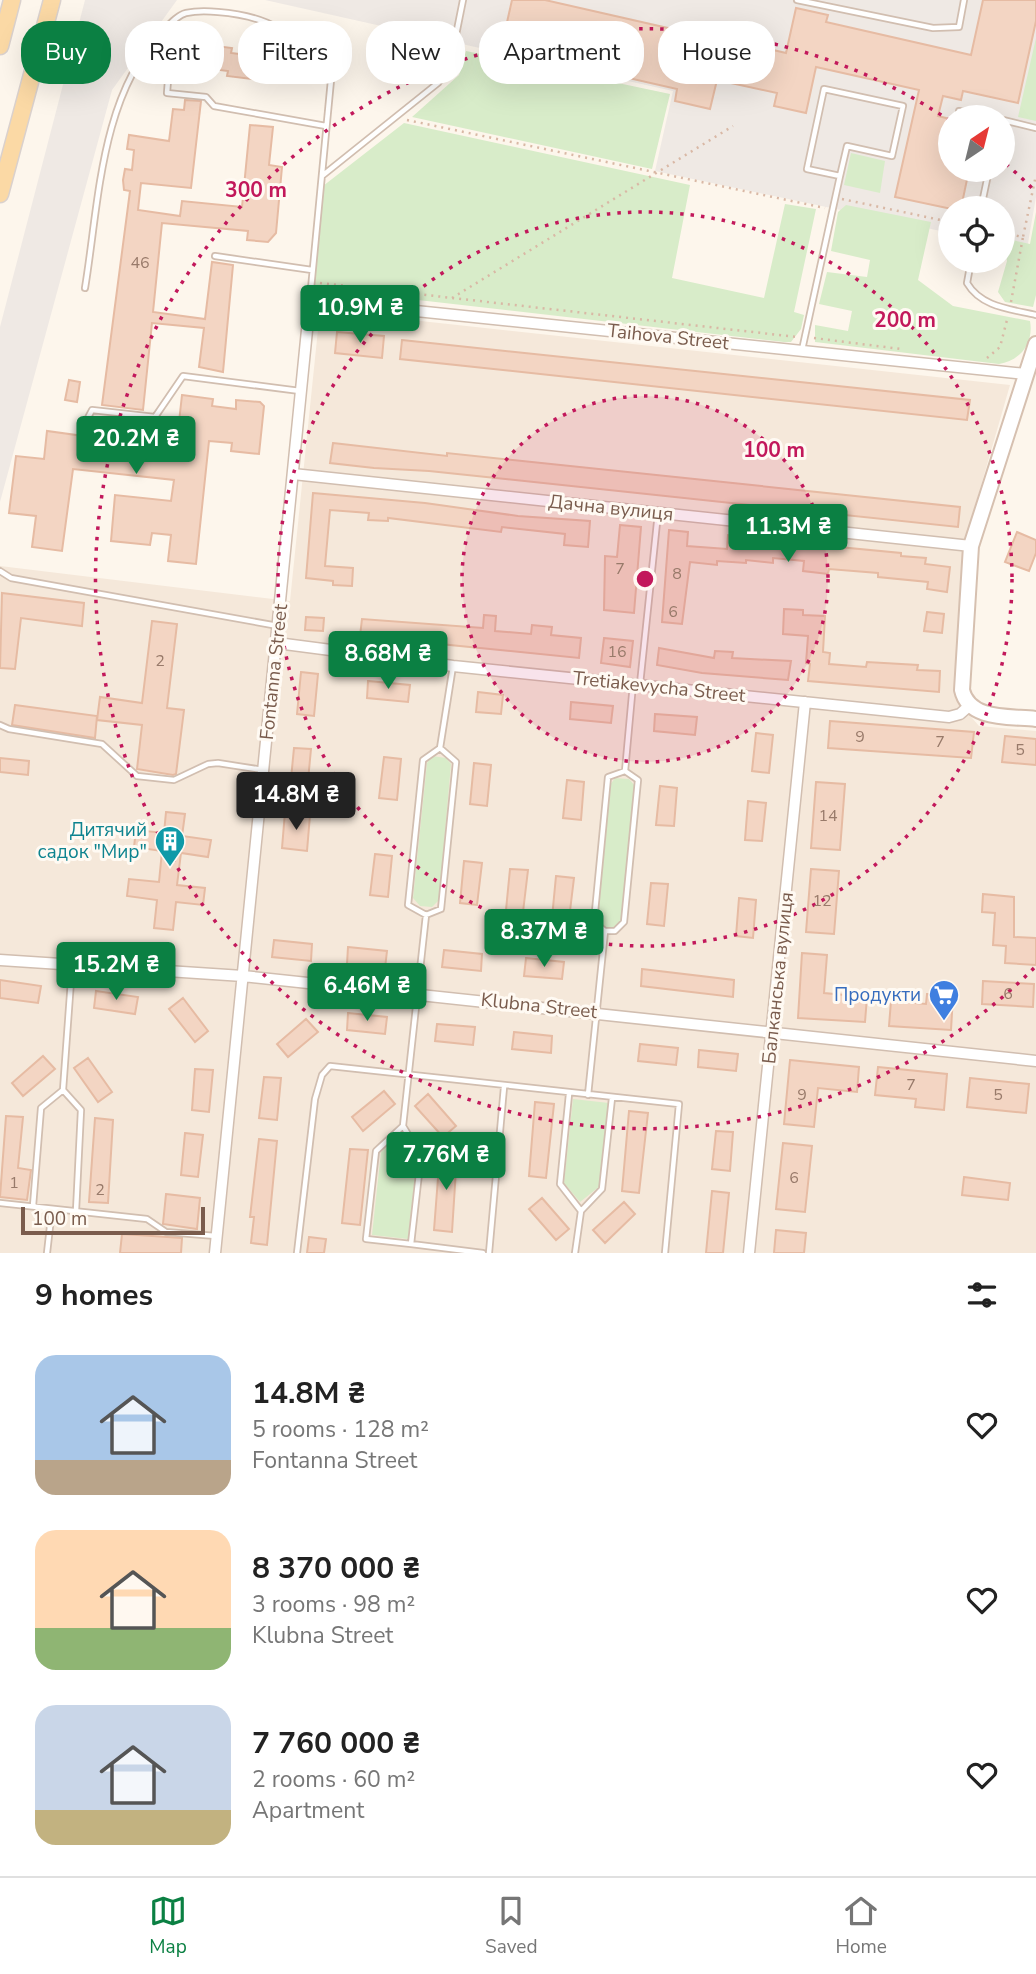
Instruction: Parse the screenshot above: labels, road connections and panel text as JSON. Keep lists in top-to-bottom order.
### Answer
{
  "streets": {
    "street": [
      "Taihova Street",
      "Дачна вулиця",
      "Fontanna Street",
      "Tretiakevycha Street",
      "Балканська вулиця",
      "Klubna Street"
    ]
  },
  "crossings": [
    ["Taihova Street", "Fontanna Street"],
    ["Дачна вулиця", "Fontanna Street"],
    ["Fontanna Street", "Tretiakevycha Street"],
    ["Fontanna Street", "Klubna Street"],
    ["Tretiakevycha Street", "Балканська вулиця"],
    ["Балканська вулиця", "Klubna Street"]
  ],
  "places": {
    "building": ["Дитячий садок \"Мир\""],
    "supermarket": ["Продукти"]
  },
  "house_numbers": [
    "46",
    "7",
    "8",
    "6",
    "16",
    "2",
    "9",
    "7",
    "5",
    "14",
    "12",
    "6",
    "7",
    "9",
    "5",
    "6",
    "1",
    "2"
  ],
  "scale_bar": "100 m",
  "north": "top right",
  "page": {
    "chip": [
      "Buy",
      "Rent",
      "Filters",
      "New",
      "Apartment",
      "House"
    ],
    "price": [
      "10.9M ₴",
      "20.2M ₴",
      "11.3M ₴",
      "8.68M ₴",
      "14.8M ₴",
      "8.37M ₴",
      "15.2M ₴",
      "6.46M ₴",
      "7.76M ₴"
    ],
    "scale": "100 m",
    "heading": "9 homes",
    "list": [
      {
        "name": "14.8M ₴",
        "note": "5 rooms · 128 m² · Fontanna Street"
      },
      {
        "name": "8 370 000 ₴",
        "note": "3 rooms · 98 m² · Klubna Street"
      },
      {
        "name": "7 760 000 ₴",
        "note": "2 rooms · 60 m² · Apartment"
      }
    ],
    "tabs": ["Map", "Saved", "Home"]
  },
  "rings": ["300 m", "200 m", "100 m"]
}
